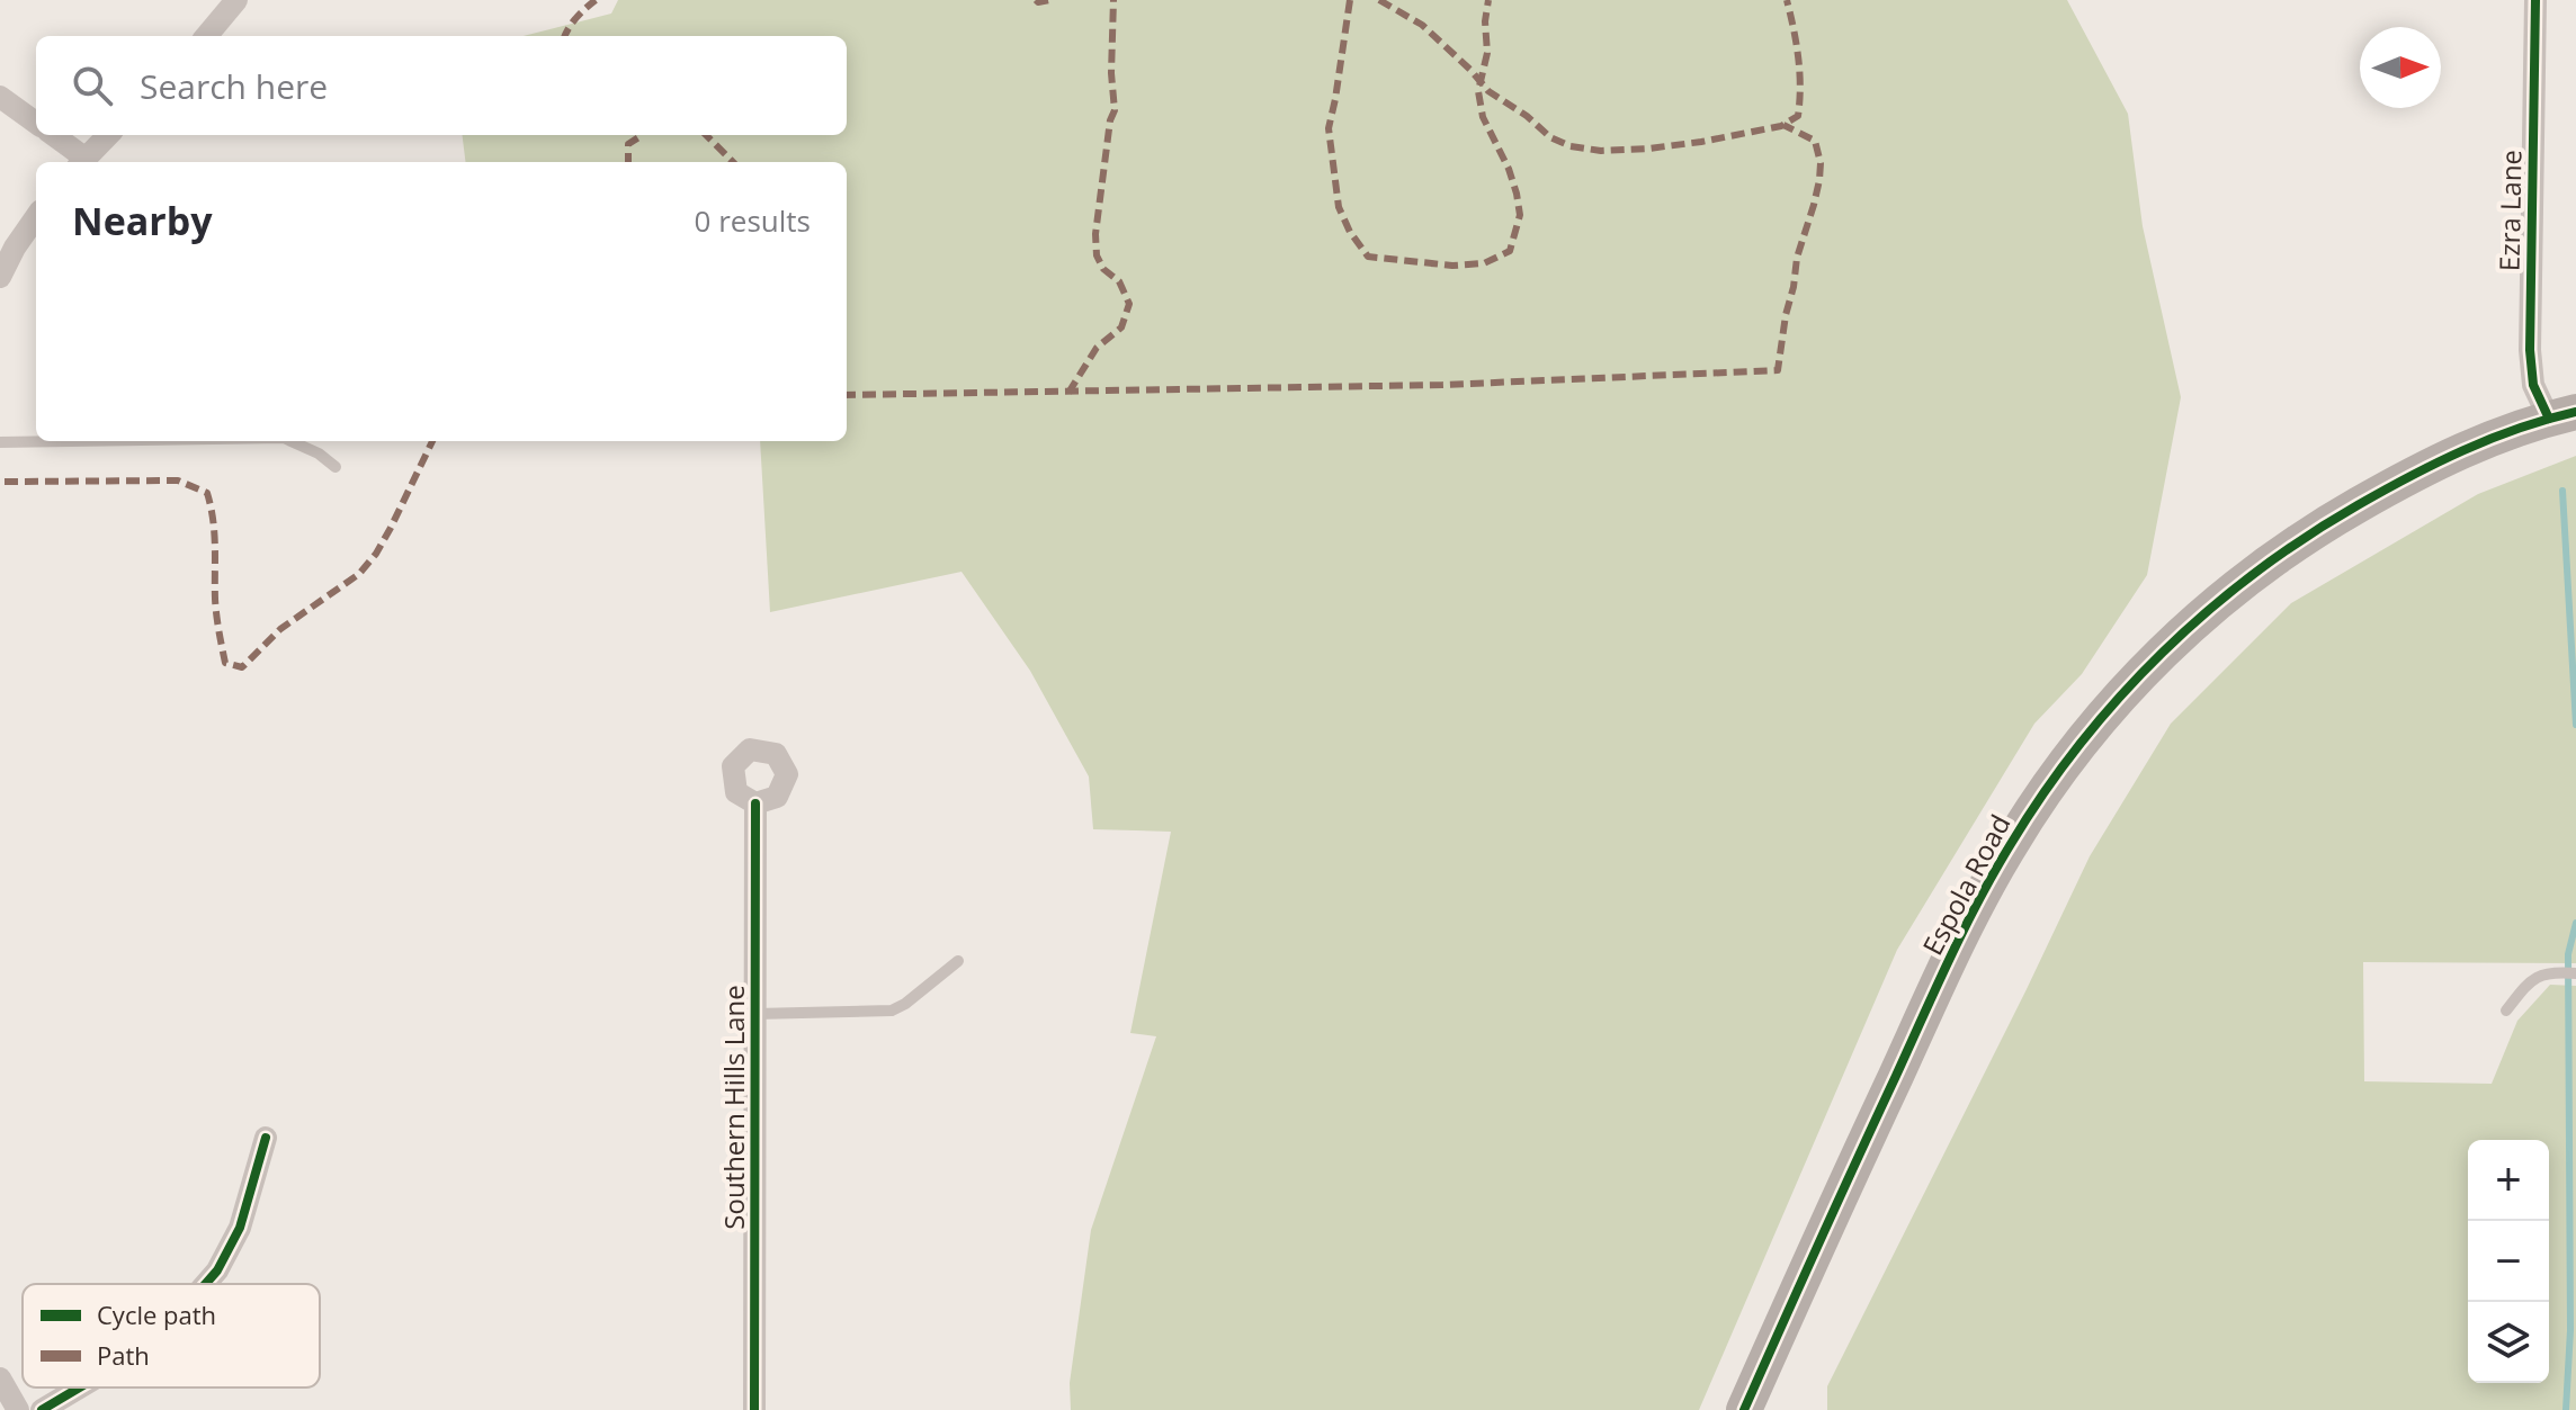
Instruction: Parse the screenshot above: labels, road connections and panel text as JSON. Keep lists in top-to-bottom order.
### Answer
{
  "streets": {
    "main road": ["Espola Road"],
    "street": ["Ezra Lane", "Southern Hills Lane"]
  },
  "crossings": [
    ["Ezra Lane", "Espola Road"]
  ],
  "legend": ["Cycle path", "Path"],
  "north": "right",
  "page": {
    "search": "Search here",
    "heading": ["Nearby", "0 results"],
    "map_buttons": ["+", "−"]
  }
}
